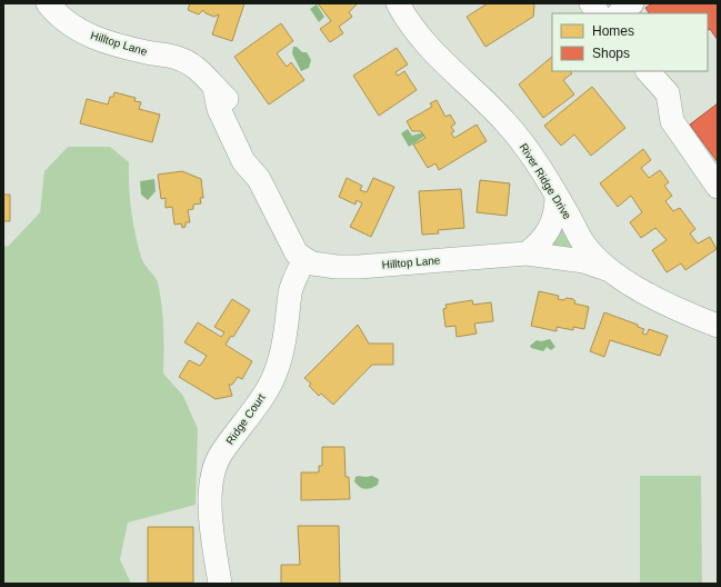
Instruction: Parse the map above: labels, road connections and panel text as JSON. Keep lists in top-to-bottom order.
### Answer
{
  "streets": {
    "street": ["Hilltop Lane", "River Ridge Drive", "Ridge Court"]
  },
  "crossings": [
    ["Hilltop Lane", "River Ridge Drive"],
    ["Hilltop Lane", "Ridge Court"]
  ],
  "legend": ["Homes", "Shops"]
}
